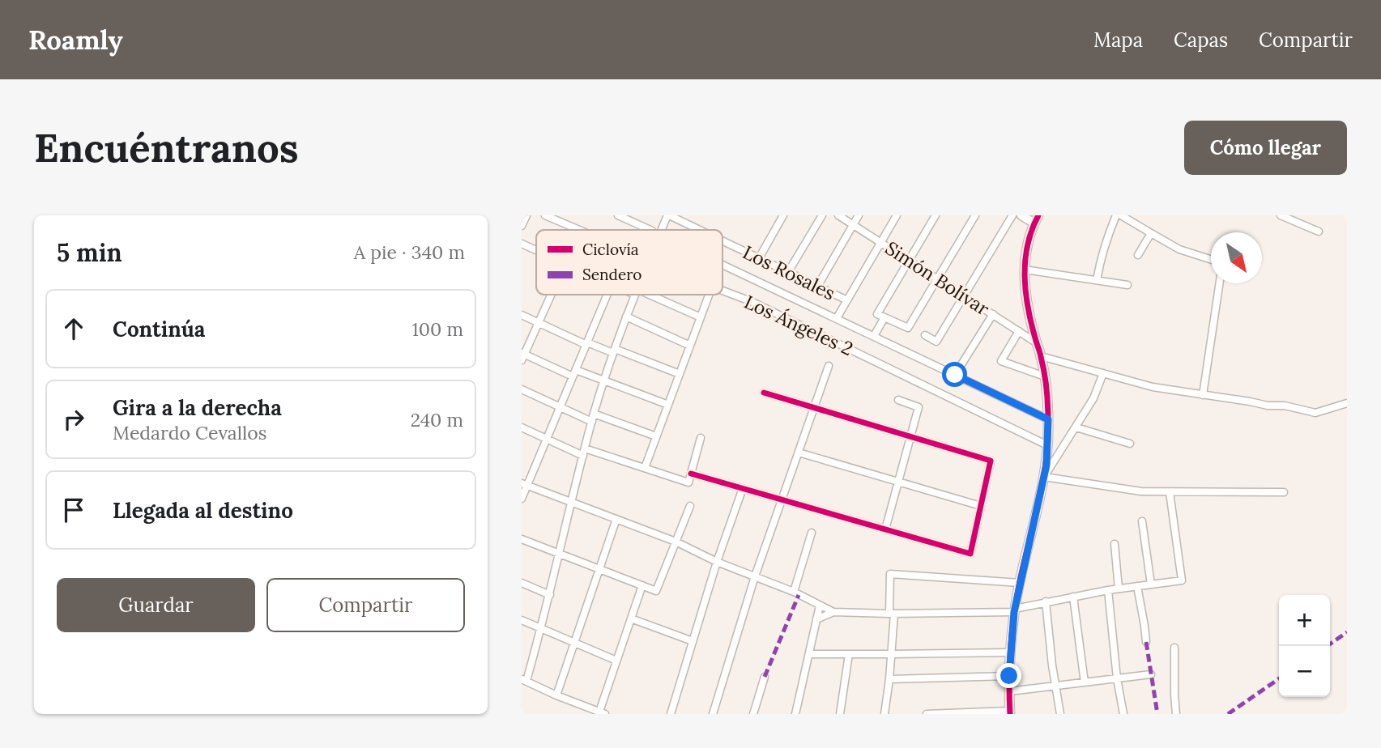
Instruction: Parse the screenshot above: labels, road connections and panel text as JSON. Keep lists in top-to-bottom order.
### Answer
{
  "streets": {
    "street": ["Los Rosales", "Simón Bolívar", "Los Ángeles 2"]
  },
  "legend": ["Ciclovía", "Sendero"],
  "north": "bottom right",
  "page": {
    "header": "Roamly",
    "nav": ["Mapa", "Capas", "Compartir"],
    "buttons": [
      "Cómo llegar",
      ["Guardar", "Compartir"]
    ],
    "title": "Encuéntranos",
    "heading": ["5 min", "A pie · 340 m"],
    "list": [
      ["Continúa", "100 m"],
      ["Gira a la derecha", "Medardo Cevallos", "240 m"],
      "Llegada al destino"
    ],
    "map_buttons": ["+", "−"]
  }
}
